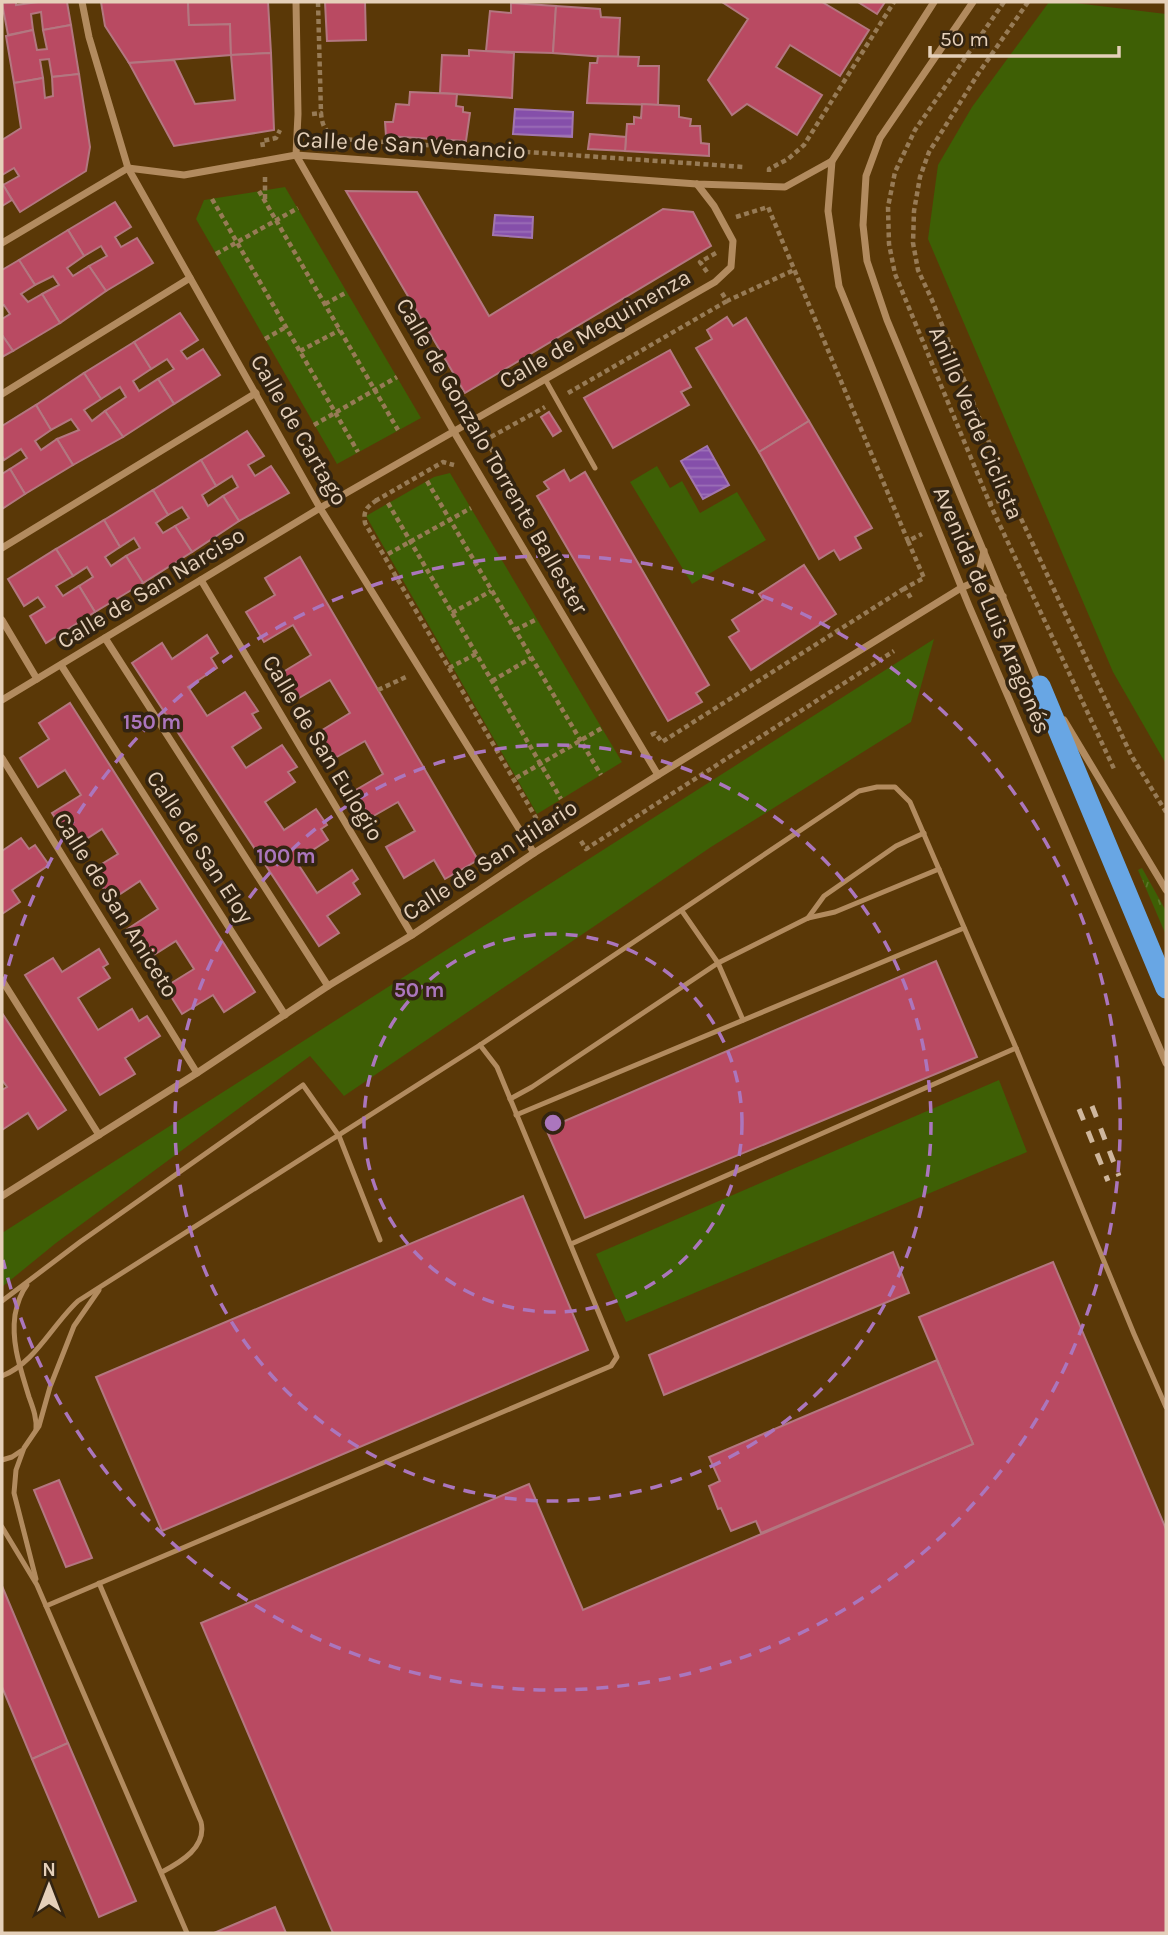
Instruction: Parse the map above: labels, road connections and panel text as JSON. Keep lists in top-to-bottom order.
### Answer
{
  "streets": {
    "street": [
      "Calle de San Venancio",
      "Calle de Mequinenza",
      "Calle de Cartago",
      "Calle de Gonzalo Torrente Ballester",
      "Calle de San Narciso",
      "Avenida de Luis Aragonés",
      "Calle de San Eulogio",
      "Calle de San Eloy",
      "Calle de San Hilario",
      "Calle de San Aniceto"
    ],
    "path": ["Anillo Verde Ciclista"]
  },
  "crossings": [
    ["Calle de San Venancio", "Calle de Mequinenza"],
    ["Calle de San Venancio", "Calle de Cartago"],
    ["Calle de San Venancio", "Calle de Gonzalo Torrente Ballester"],
    ["Calle de San Venancio", "Avenida de Luis Aragonés"],
    ["Calle de Mequinenza", "Calle de Cartago"],
    ["Calle de Mequinenza", "Calle de Gonzalo Torrente Ballester"],
    ["Calle de Mequinenza", "Calle de San Narciso"],
    ["Calle de Cartago", "Calle de San Narciso"],
    ["Calle de Cartago", "Calle de San Hilario"],
    ["Calle de Gonzalo Torrente Ballester", "Calle de San Hilario"],
    ["Calle de San Narciso", "Calle de San Eulogio"],
    ["Calle de San Narciso", "Calle de San Eloy"],
    ["Avenida de Luis Aragonés", "Calle de San Hilario"],
    ["Calle de San Eulogio", "Calle de San Hilario"],
    ["Calle de San Eloy", "Calle de San Hilario"],
    ["Calle de San Hilario", "Calle de San Aniceto"]
  ],
  "scale_bar": "50 m",
  "north": "top",
  "rings": ["150 m", "100 m", "50 m"]
}
